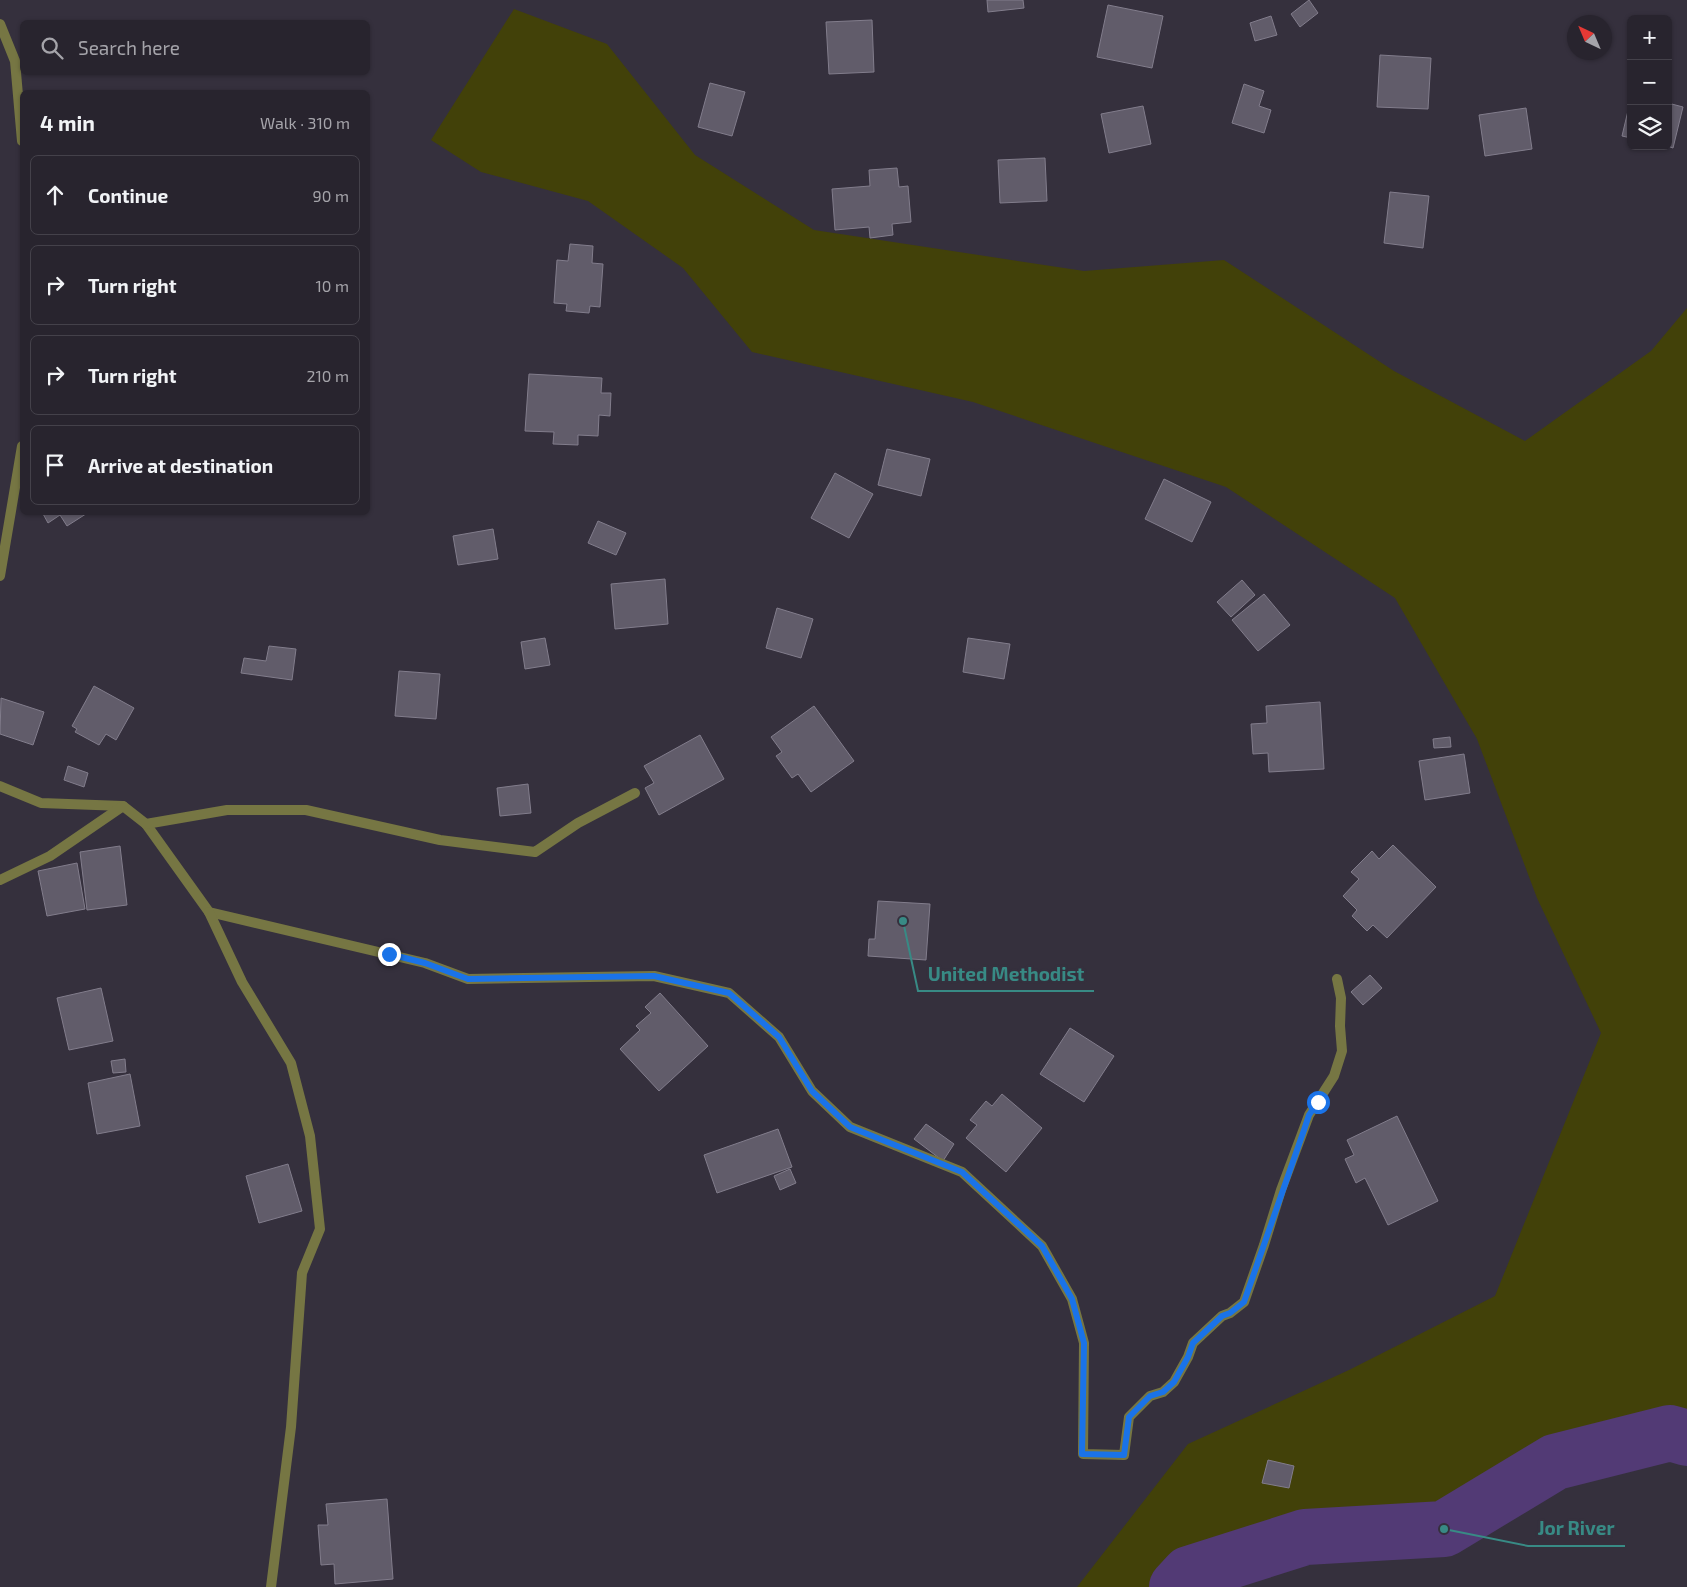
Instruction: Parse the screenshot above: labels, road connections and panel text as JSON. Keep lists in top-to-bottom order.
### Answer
{
  "places": ["United Methodist", "Jor River"],
  "north": "top left",
  "page": {
    "map_buttons": ["+", "−"],
    "search": "Search here",
    "heading": ["4 min", "Walk · 310 m"],
    "list": [
      ["Continue", "90 m"],
      ["Turn right", "10 m"],
      ["Turn right", "210 m"],
      "Arrive at destination"
    ]
  }
}
